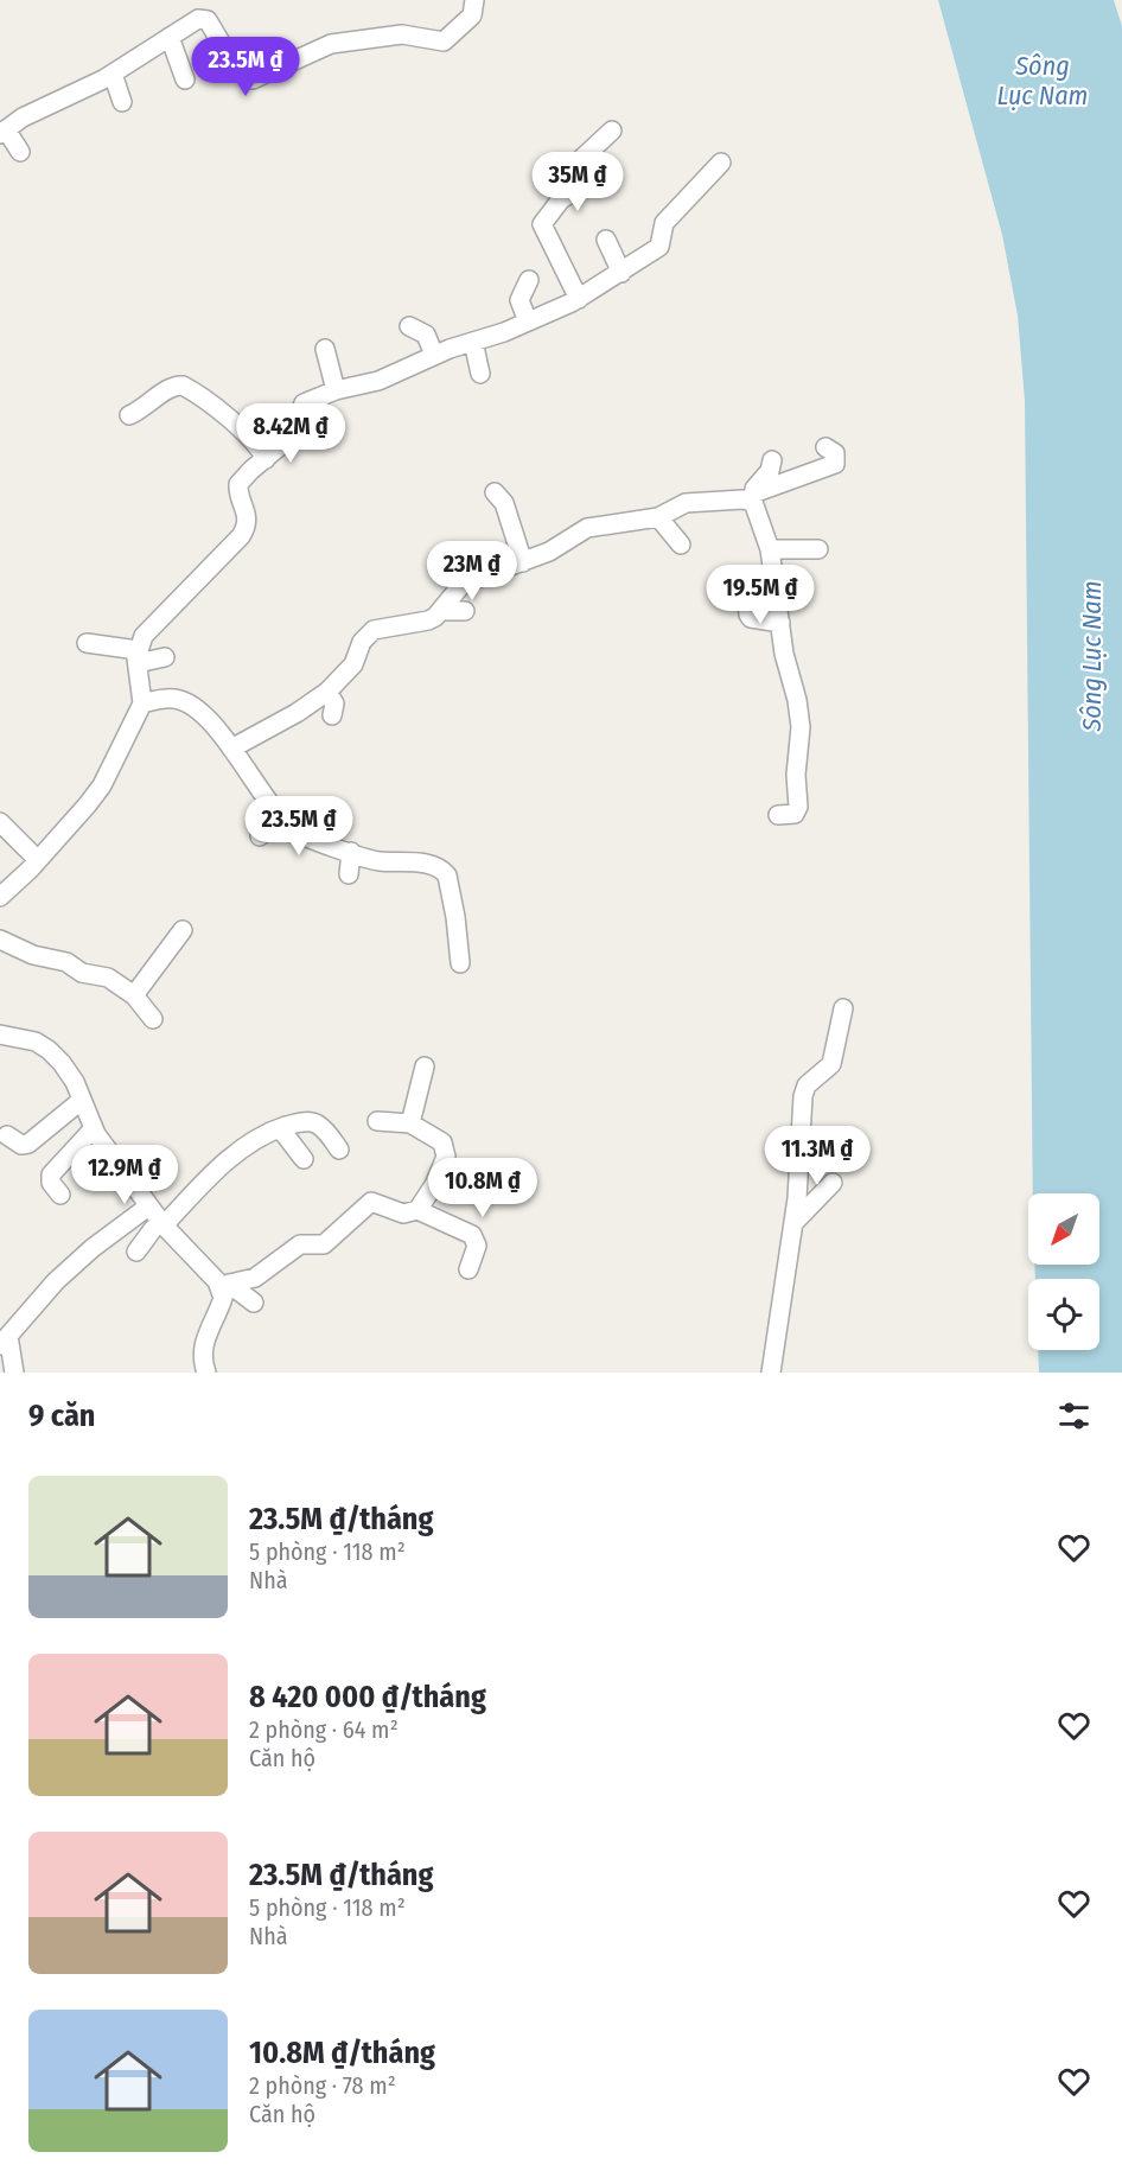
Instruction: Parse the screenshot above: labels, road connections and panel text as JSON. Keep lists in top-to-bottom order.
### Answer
{
  "water": ["Sông Lục Nam"],
  "north": "bottom left",
  "page": {
    "price": [
      "23.5M ₫",
      "35M ₫",
      "8.42M ₫",
      "23M ₫",
      "19.5M ₫",
      "23.5M ₫",
      "11.3M ₫",
      "12.9M ₫",
      "10.8M ₫"
    ],
    "heading": "9 căn",
    "list": [
      {
        "name": "23.5M ₫/tháng",
        "note": "5 phòng · 118 m² · Nhà"
      },
      {
        "name": "8 420 000 ₫/tháng",
        "note": "2 phòng · 64 m² · Căn hộ"
      },
      {
        "name": "23.5M ₫/tháng",
        "note": "5 phòng · 118 m² · Nhà"
      },
      {
        "name": "10.8M ₫/tháng",
        "note": "2 phòng · 78 m² · Căn hộ"
      }
    ]
  }
}
